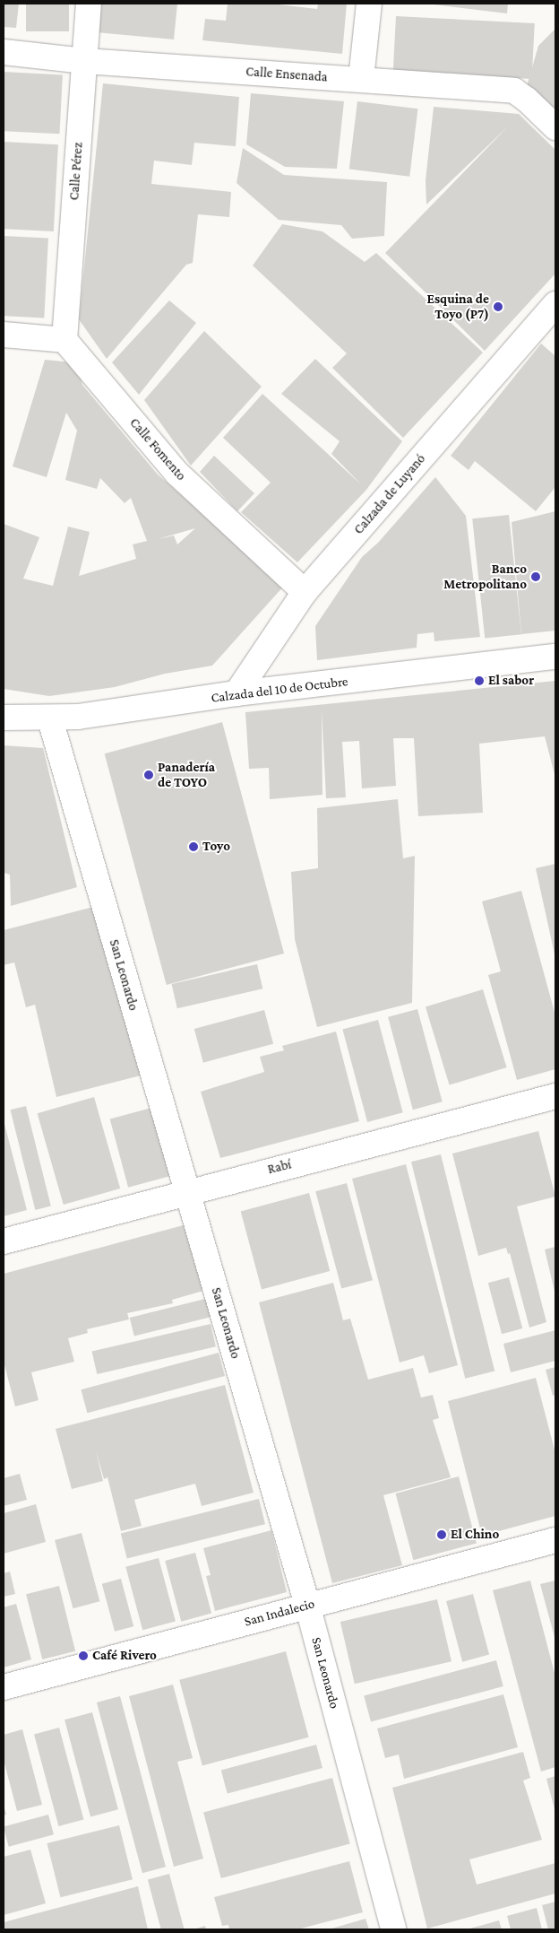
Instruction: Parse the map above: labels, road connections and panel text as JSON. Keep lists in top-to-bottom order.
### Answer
{
  "streets": {
    "street": [
      "Calle Ensenada",
      "Calle Pérez",
      "Calle Fomento",
      "Calzada de Luyanó",
      "Calzada del 10 de Octubre",
      "San Leonardo",
      "Rabí",
      "San Indalecio"
    ]
  },
  "crossings": [
    ["Calle Ensenada", "Calle Pérez"],
    ["Calle Pérez", "Calle Fomento"],
    ["Calle Fomento", "Calzada de Luyanó"],
    ["Calzada de Luyanó", "Calzada del 10 de Octubre"],
    ["Calzada del 10 de Octubre", "San Leonardo"],
    ["San Leonardo", "Rabí"],
    ["San Leonardo", "San Indalecio"]
  ],
  "places": [
    "Esquina de Toyo (P7)",
    "Banco Metropolitano",
    "El sabor",
    "Panadería de TOYO",
    "Toyo",
    "El Chino",
    "Café Rivero"
  ]
}
